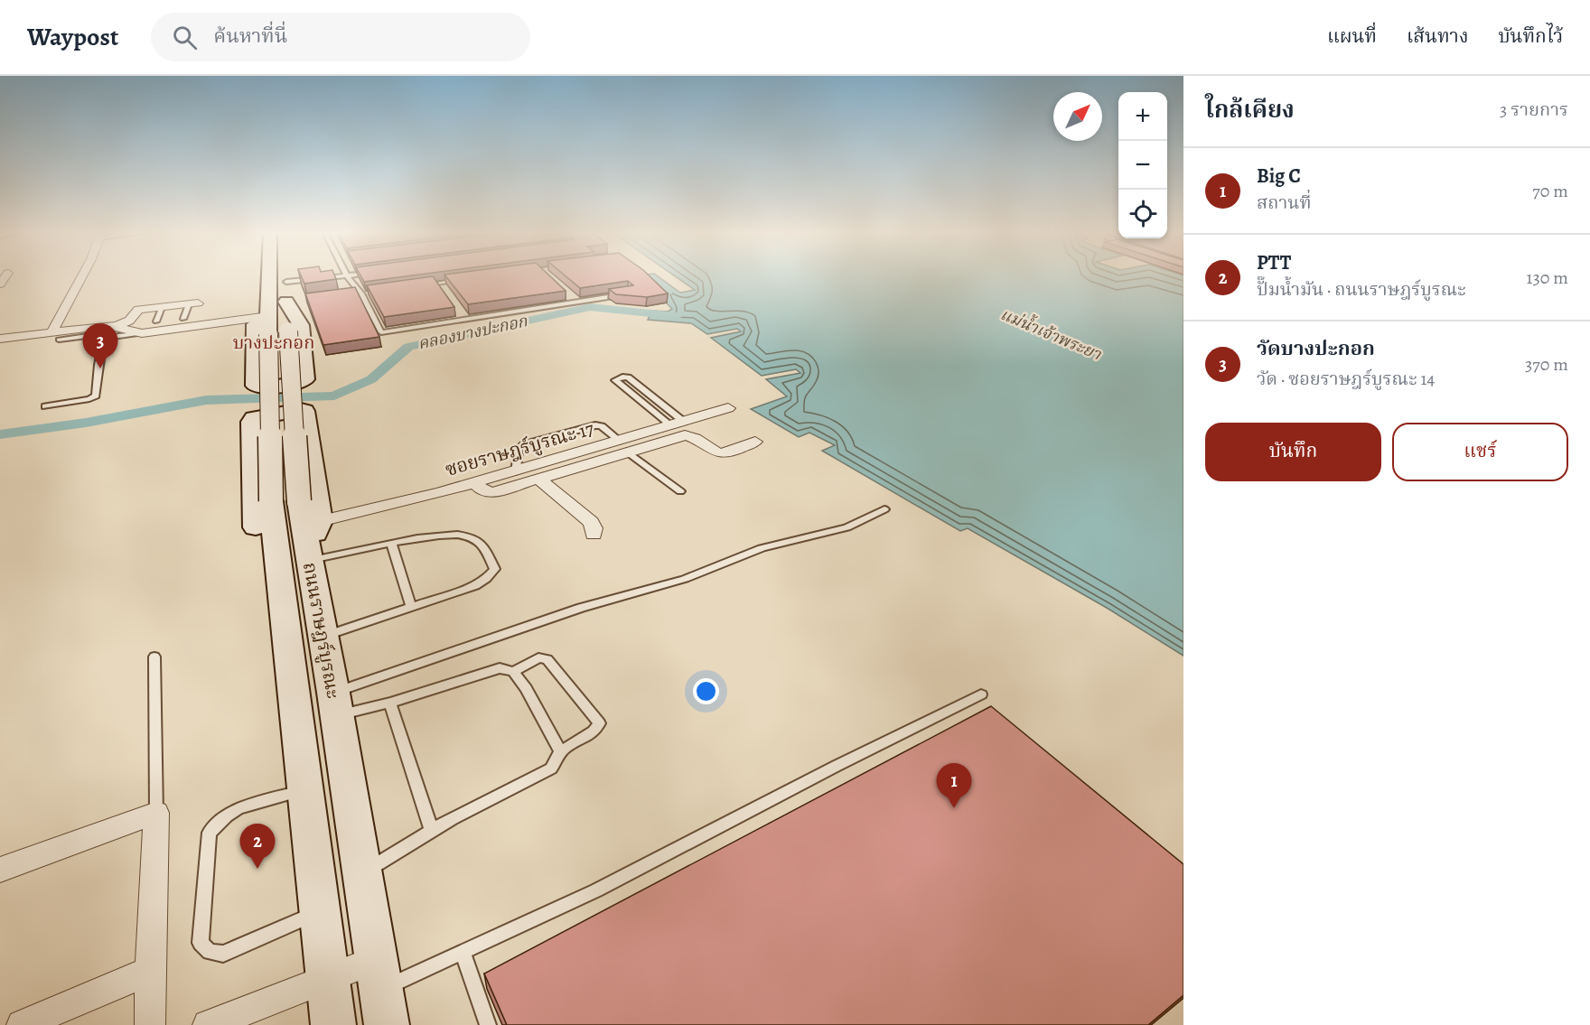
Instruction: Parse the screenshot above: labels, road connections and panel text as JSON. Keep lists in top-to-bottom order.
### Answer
{
  "streets": {
    "main road": ["ถนนราษฎร์บูรณะ"],
    "street": ["ซอยราษฎร์บูรณะ 17"]
  },
  "crossings": [
    ["ซอยราษฎร์บูรณะ 17", "ถนนราษฎร์บูรณะ"]
  ],
  "districts": ["บางปะกอก"],
  "water": ["คลองบางปะกอก", "แม่น้ำเจ้าพระยา"],
  "north": "top right",
  "page": {
    "header": "Waypost",
    "search": "ค้นหาที่นี่",
    "nav": ["แผนที่", "เส้นทาง", "บันทึกไว้"],
    "heading": ["ใกล้เคียง", "3 รายการ"],
    "map_buttons": ["+", "−"],
    "list": [
      {
        "mark": "1",
        "name": "Big C",
        "note": "สถานที่",
        "value": "70 m"
      },
      {
        "mark": "2",
        "name": "PTT",
        "note": "ปั๊มน้ำมัน · ถนนราษฎร์บูรณะ",
        "value": "130 m"
      },
      {
        "mark": "3",
        "name": "วัดบางปะกอก",
        "note": "วัด · ซอยราษฎร์บูรณะ 14",
        "value": "370 m"
      }
    ],
    "pins": ["3", "1", "2"],
    "buttons": ["บันทึก", "แชร์"]
  }
}
